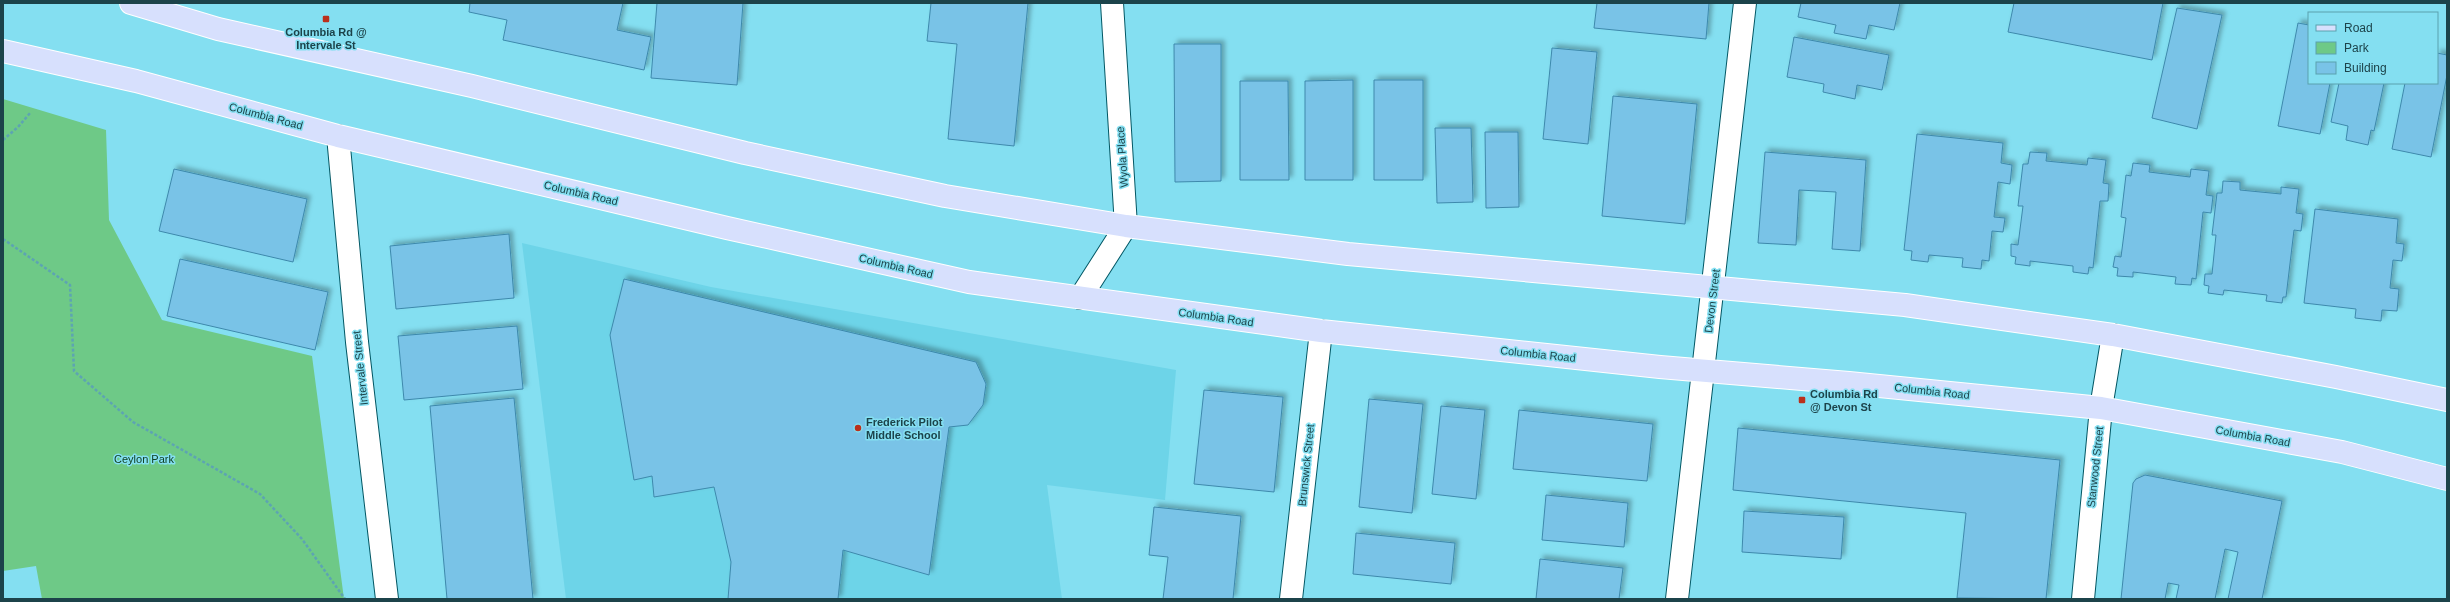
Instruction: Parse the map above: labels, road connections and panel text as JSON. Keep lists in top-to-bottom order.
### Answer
{
  "streets": {
    "main road": ["Columbia Road"],
    "street": [
      "Wyola Place",
      "Devon Street",
      "Intervale Street",
      "Brunswick Street",
      "Stanwood Street"
    ]
  },
  "crossings": [
    ["Columbia Road", "Devon Street"],
    ["Columbia Road", "Intervale Street"],
    ["Columbia Road", "Brunswick Street"],
    ["Columbia Road", "Stanwood Street"]
  ],
  "parks": ["Ceylon Park"],
  "places": {
    "transit": ["Columbia Rd @ Intervale St", "Columbia Rd @ Devon St"],
    "other": ["Frederick Pilot Middle School"]
  },
  "legend": ["Road", "Park", "Building"]
}
